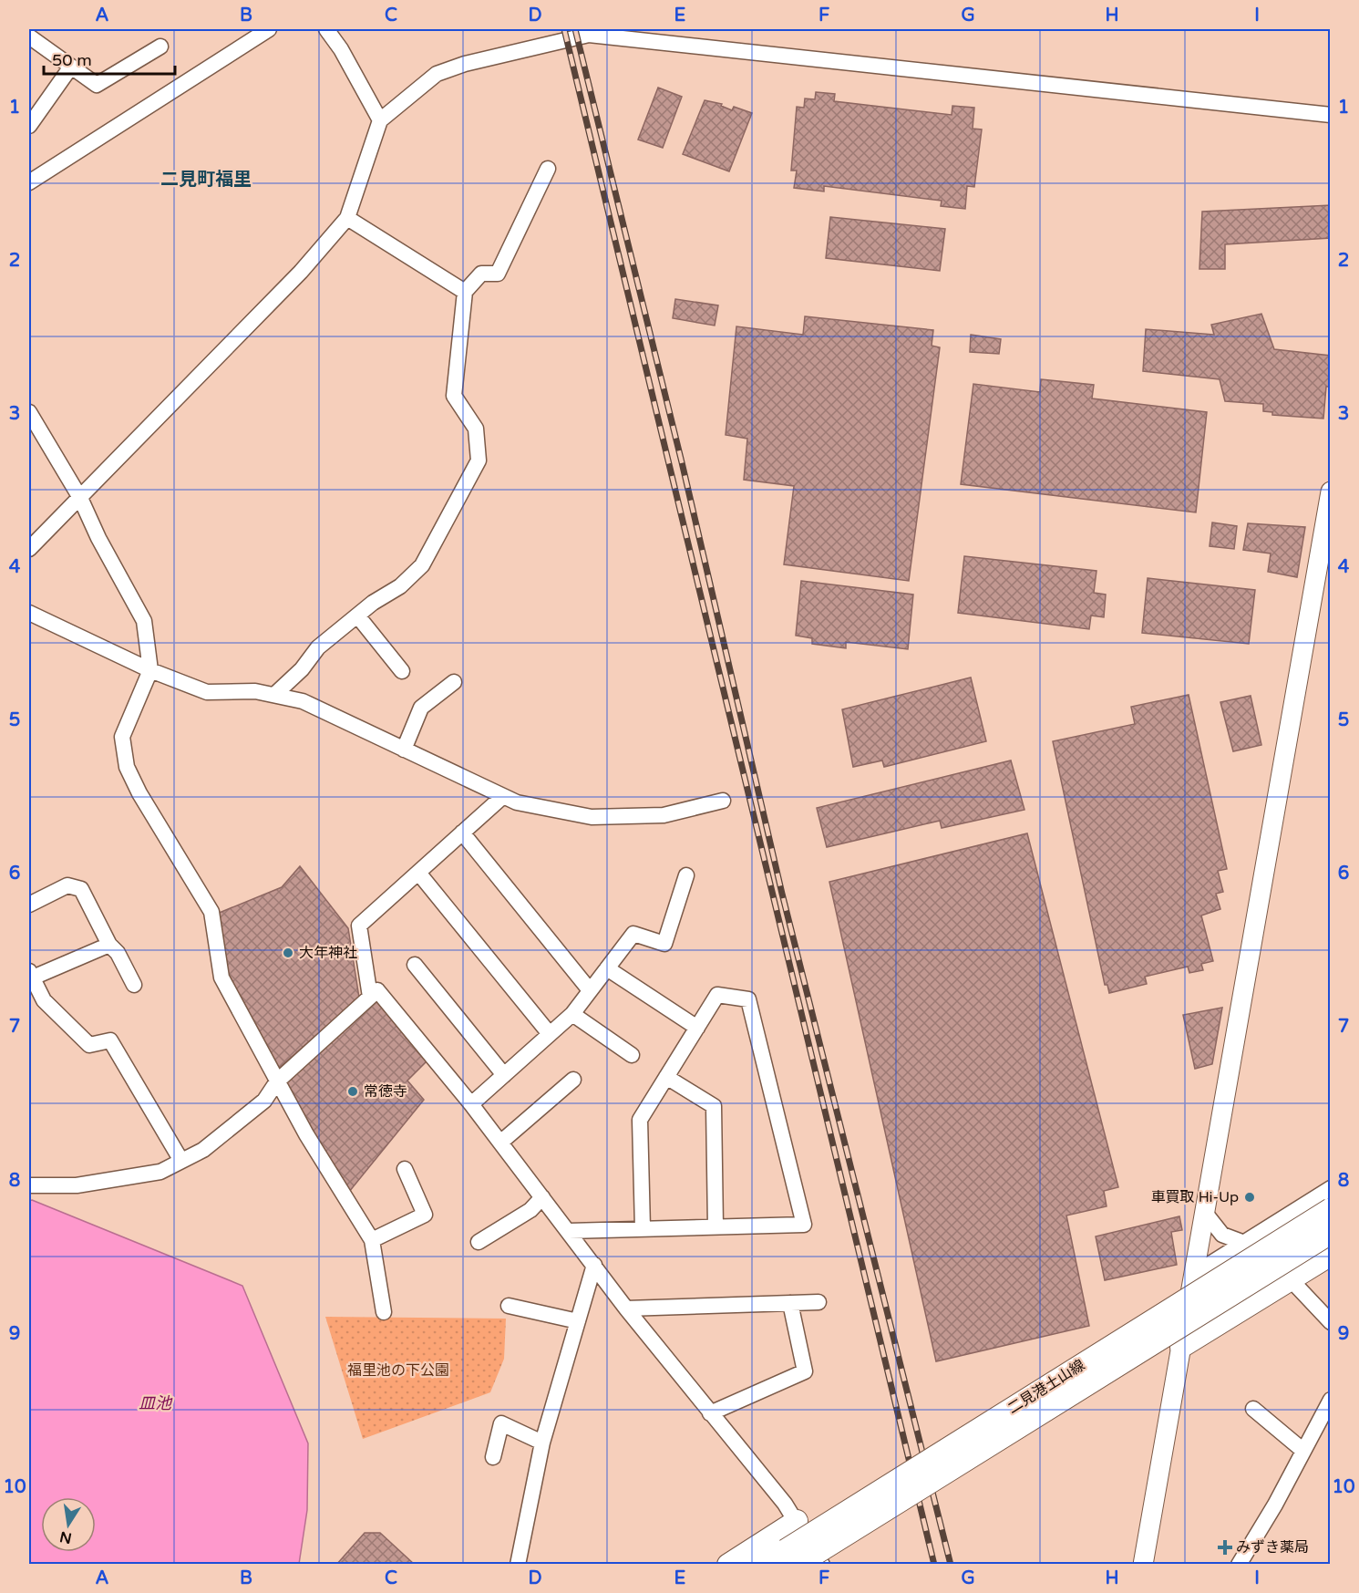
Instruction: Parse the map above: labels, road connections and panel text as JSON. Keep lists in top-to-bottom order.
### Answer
{
  "streets": {
    "main road": ["二見港土山線"]
  },
  "districts": ["二見町福里"],
  "water": ["皿池"],
  "parks": ["福里池の下公園"],
  "places": {
    "other": ["大年神社", "常徳寺", "車買取 Hi-Up"],
    "health": ["みずき薬局"]
  },
  "scale_bar": "50 m",
  "north": "bottom",
  "grid": {
    "columns": [
      "A",
      "B",
      "C",
      "D",
      "E",
      "F",
      "G",
      "H",
      "I"
    ],
    "rows": [
      "1",
      "2",
      "3",
      "4",
      "5",
      "6",
      "7",
      "8",
      "9",
      "10"
    ]
  }
}
